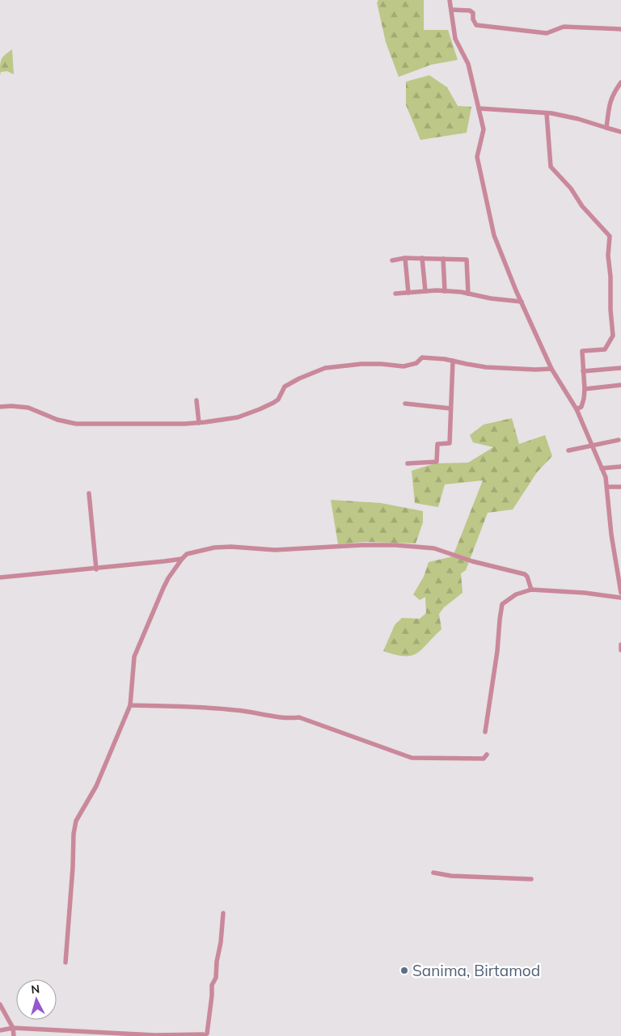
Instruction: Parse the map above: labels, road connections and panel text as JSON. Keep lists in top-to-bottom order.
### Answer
{
  "places": ["Sanima, Birtamod"],
  "north": "top"
}
